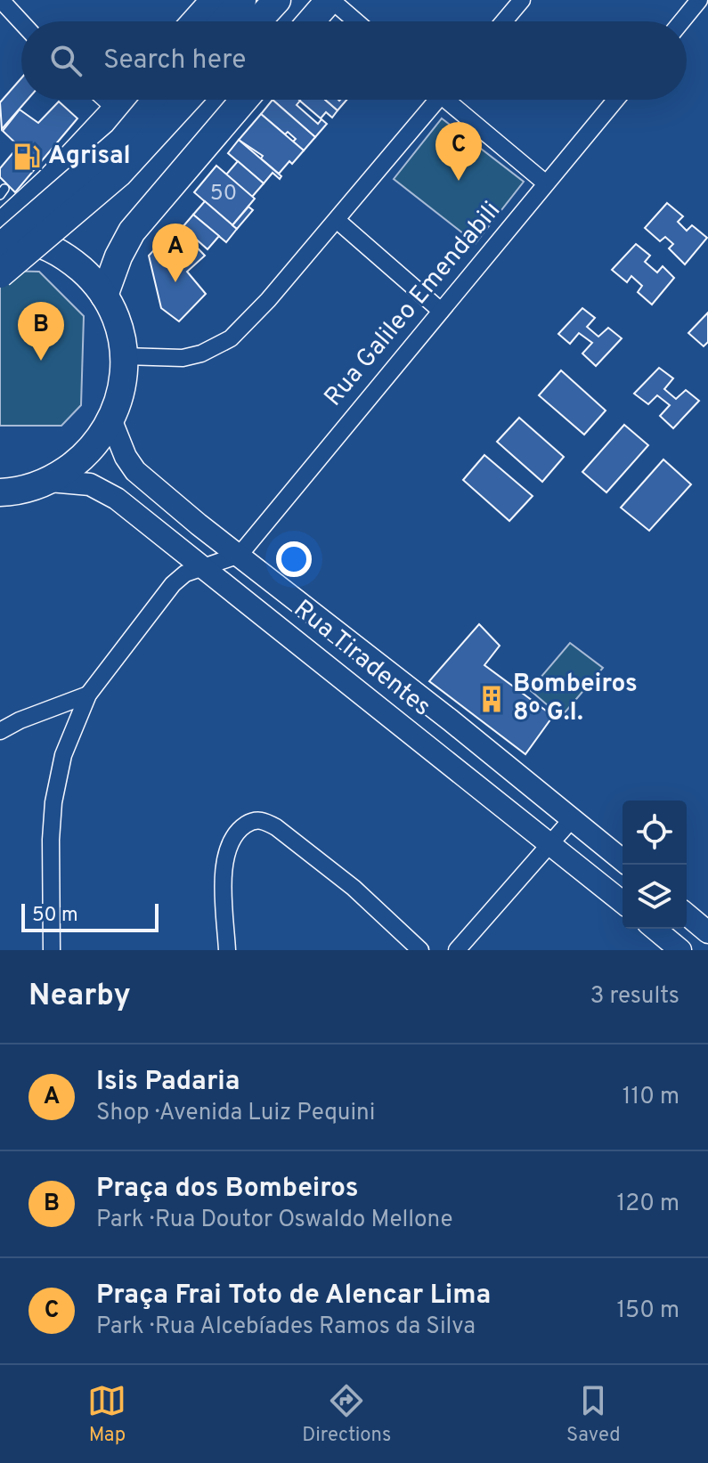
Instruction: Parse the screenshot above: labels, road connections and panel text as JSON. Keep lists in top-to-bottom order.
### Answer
{
  "streets": {
    "street": ["Rua Galileo Emendabili", "Rua Tiradentes"]
  },
  "crossings": [
    ["Rua Galileo Emendabili", "Rua Tiradentes"]
  ],
  "places": {
    "fuel station": ["Agrisal"],
    "building": ["Bombeiros 8º G.I."]
  },
  "house_numbers": ["50"],
  "scale_bar": "50 m",
  "page": {
    "search": "Search here",
    "pins": ["C", "A", "B"],
    "scale": "50 m",
    "heading": ["Nearby", "3 results"],
    "list": [
      {
        "mark": "A",
        "name": "Isis Padaria",
        "note": "Shop · Avenida Luiz Pequini",
        "value": "110 m"
      },
      {
        "mark": "B",
        "name": "Praça dos Bombeiros",
        "note": "Park · Rua Doutor Oswaldo Mellone",
        "value": "120 m"
      },
      {
        "mark": "C",
        "name": "Praça Frai Toto de Alencar Lima",
        "note": "Park · Rua Alcebíades Ramos da Silva",
        "value": "150 m"
      }
    ],
    "nav": ["Map", "Directions", "Saved"]
  }
}
